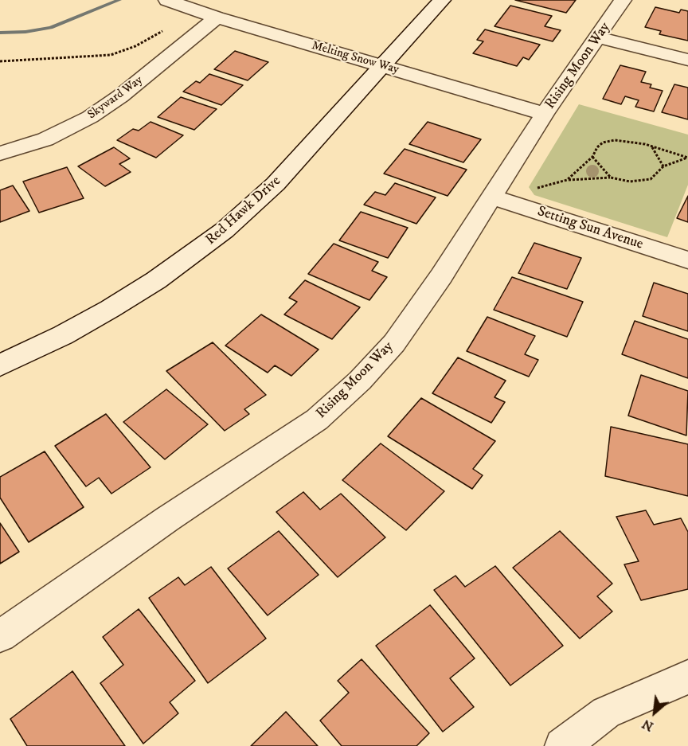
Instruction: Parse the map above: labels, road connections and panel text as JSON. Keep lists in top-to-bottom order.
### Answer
{
  "streets": {
    "street": [
      "Melting Snow Way",
      "Rising Moon Way",
      "Skyward Way",
      "Red Hawk Drive",
      "Setting Sun Avenue"
    ]
  },
  "crossings": [
    ["Melting Snow Way", "Rising Moon Way"],
    ["Melting Snow Way", "Skyward Way"],
    ["Melting Snow Way", "Red Hawk Drive"],
    ["Rising Moon Way", "Setting Sun Avenue"]
  ],
  "north": "bottom left"
}
